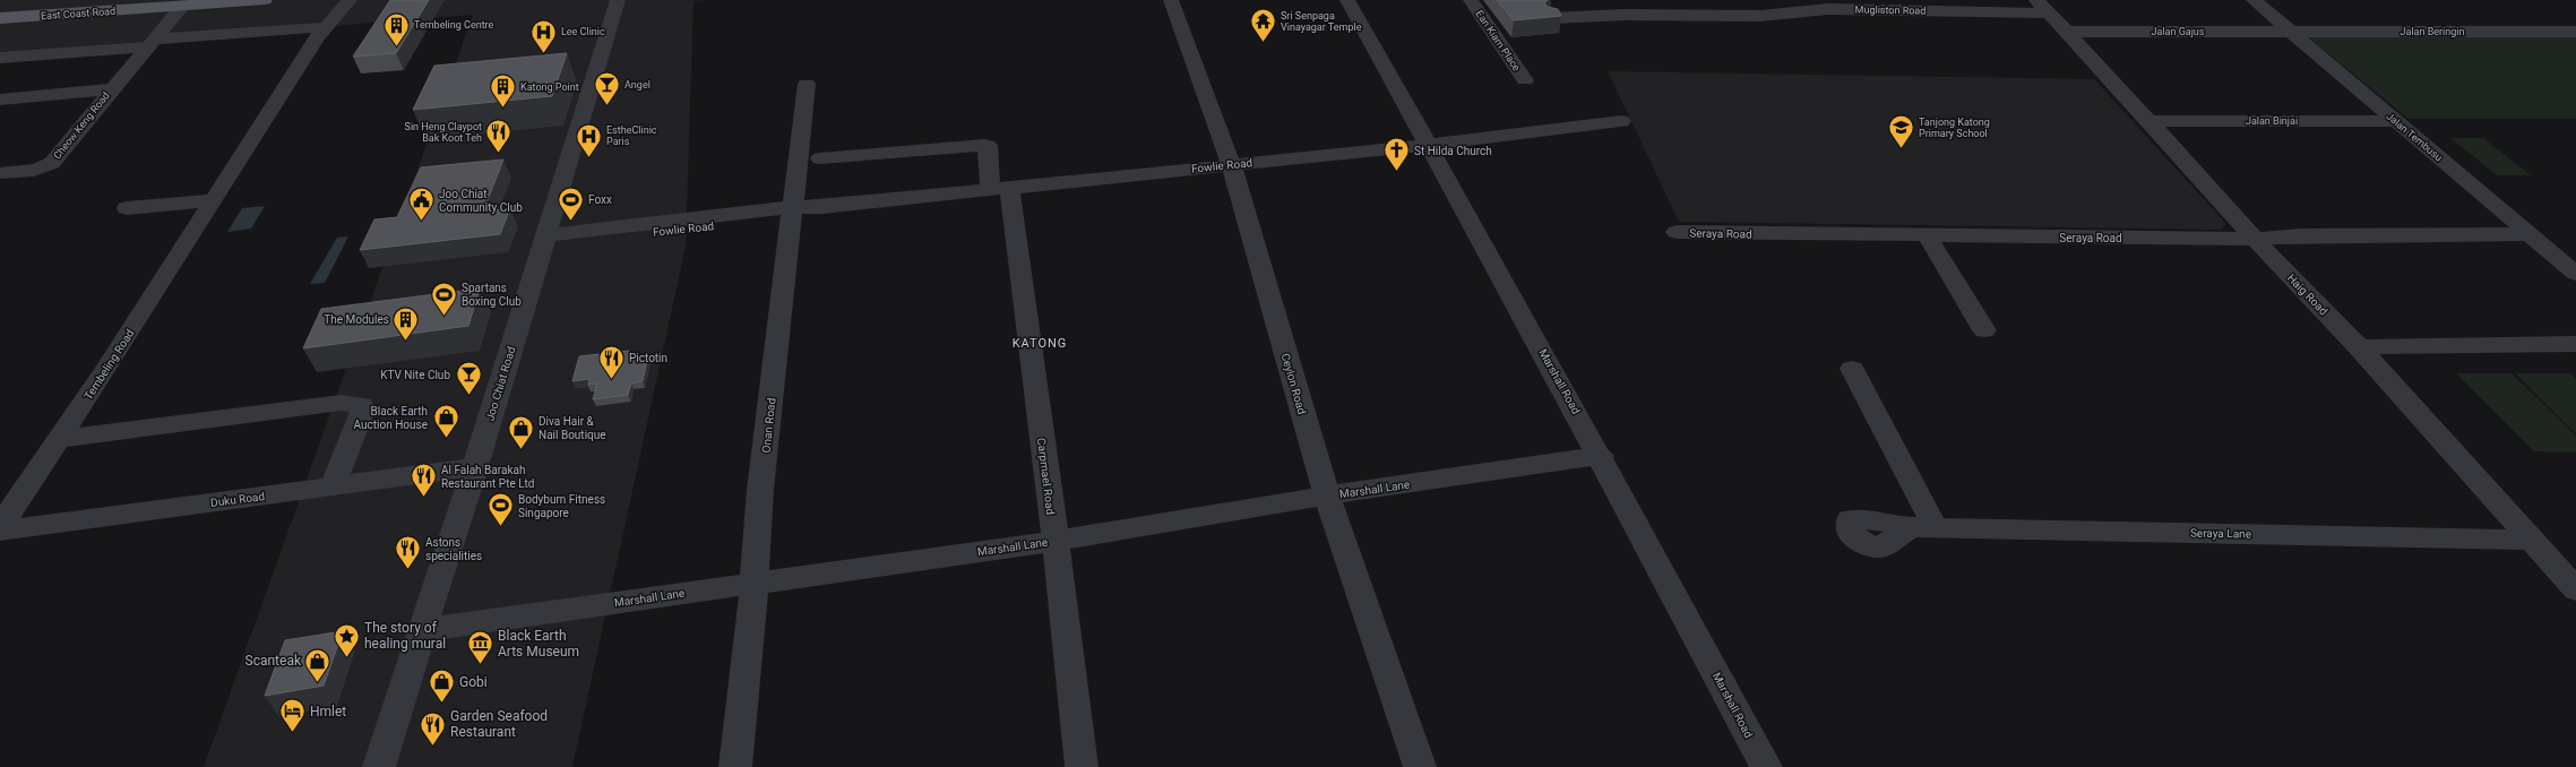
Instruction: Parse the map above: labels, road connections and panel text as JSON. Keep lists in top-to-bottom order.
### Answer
{
  "streets": {
    "main road": ["East Coast Road"],
    "street": [
      "Mugliston Road",
      "Jalan Gajus",
      "Jalan Beringin",
      "Ean Kiam Place",
      "Jalan Binjai",
      "Cheow Keng Road",
      "Jalan Tembusu",
      "Fowlie Road",
      "Seraya Road",
      "Haig Road",
      "Tembeling Road",
      "Marshall Road",
      "Joo Chiat Road",
      "Ceylon Road",
      "Onan Road",
      "Carpmael Road",
      "Marshall Lane",
      "Duku Road",
      "Seraya Lane"
    ]
  },
  "crossings": [
    ["Mugliston Road", "Haig Road"],
    ["East Coast Road", "Cheow Keng Road"],
    ["Jalan Gajus", "Jalan Beringin"],
    ["Jalan Gajus", "Jalan Tembusu"],
    ["Jalan Gajus", "Haig Road"],
    ["Jalan Beringin", "Jalan Tembusu"],
    ["Jalan Binjai", "Jalan Tembusu"],
    ["Jalan Binjai", "Haig Road"],
    ["Fowlie Road", "Marshall Road"],
    ["Fowlie Road", "Joo Chiat Road"],
    ["Fowlie Road", "Ceylon Road"],
    ["Fowlie Road", "Onan Road"],
    ["Fowlie Road", "Carpmael Road"],
    ["Seraya Road", "Haig Road"],
    ["Haig Road", "Seraya Lane"],
    ["Marshall Road", "Marshall Lane"],
    ["Joo Chiat Road", "Marshall Lane"],
    ["Joo Chiat Road", "Duku Road"],
    ["Ceylon Road", "Marshall Lane"],
    ["Onan Road", "Marshall Lane"],
    ["Carpmael Road", "Marshall Lane"]
  ],
  "districts": ["KATONG"],
  "places": {
    "temple": ["Sri Senpaga Vinayagar Temple"],
    "building": ["Tembeling Centre", "Katong Point", "The Modules"],
    "hospital": ["Lee Clinic", "EstheClinic Paris"],
    "bar": ["Angel", "KTV Nite Club"],
    "school or university": ["Tanjong Katong Primary School"],
    "restaurant": [
      "Sin Heng Claypot Bak Koot Teh",
      "Pictotin",
      "Al Falah Barakah Restaurant Pte Ltd",
      "Astons specialities",
      "Garden Seafood Restaurant"
    ],
    "church": ["St Hilda Church"],
    "sports": ["Foxx", "Spartans Boxing Club", "Bodyburn Fitness Singapore"],
    "public building": ["Joo Chiat Community Club"],
    "shop": [
      "Black Earth Auction House",
      "Diva Hair & Nail Boutique",
      "Scanteak",
      "Gobi"
    ],
    "place": ["The story of healing mural"],
    "museum": ["Black Earth Arts Museum"],
    "hotel": ["Hmlet"]
  }
}
